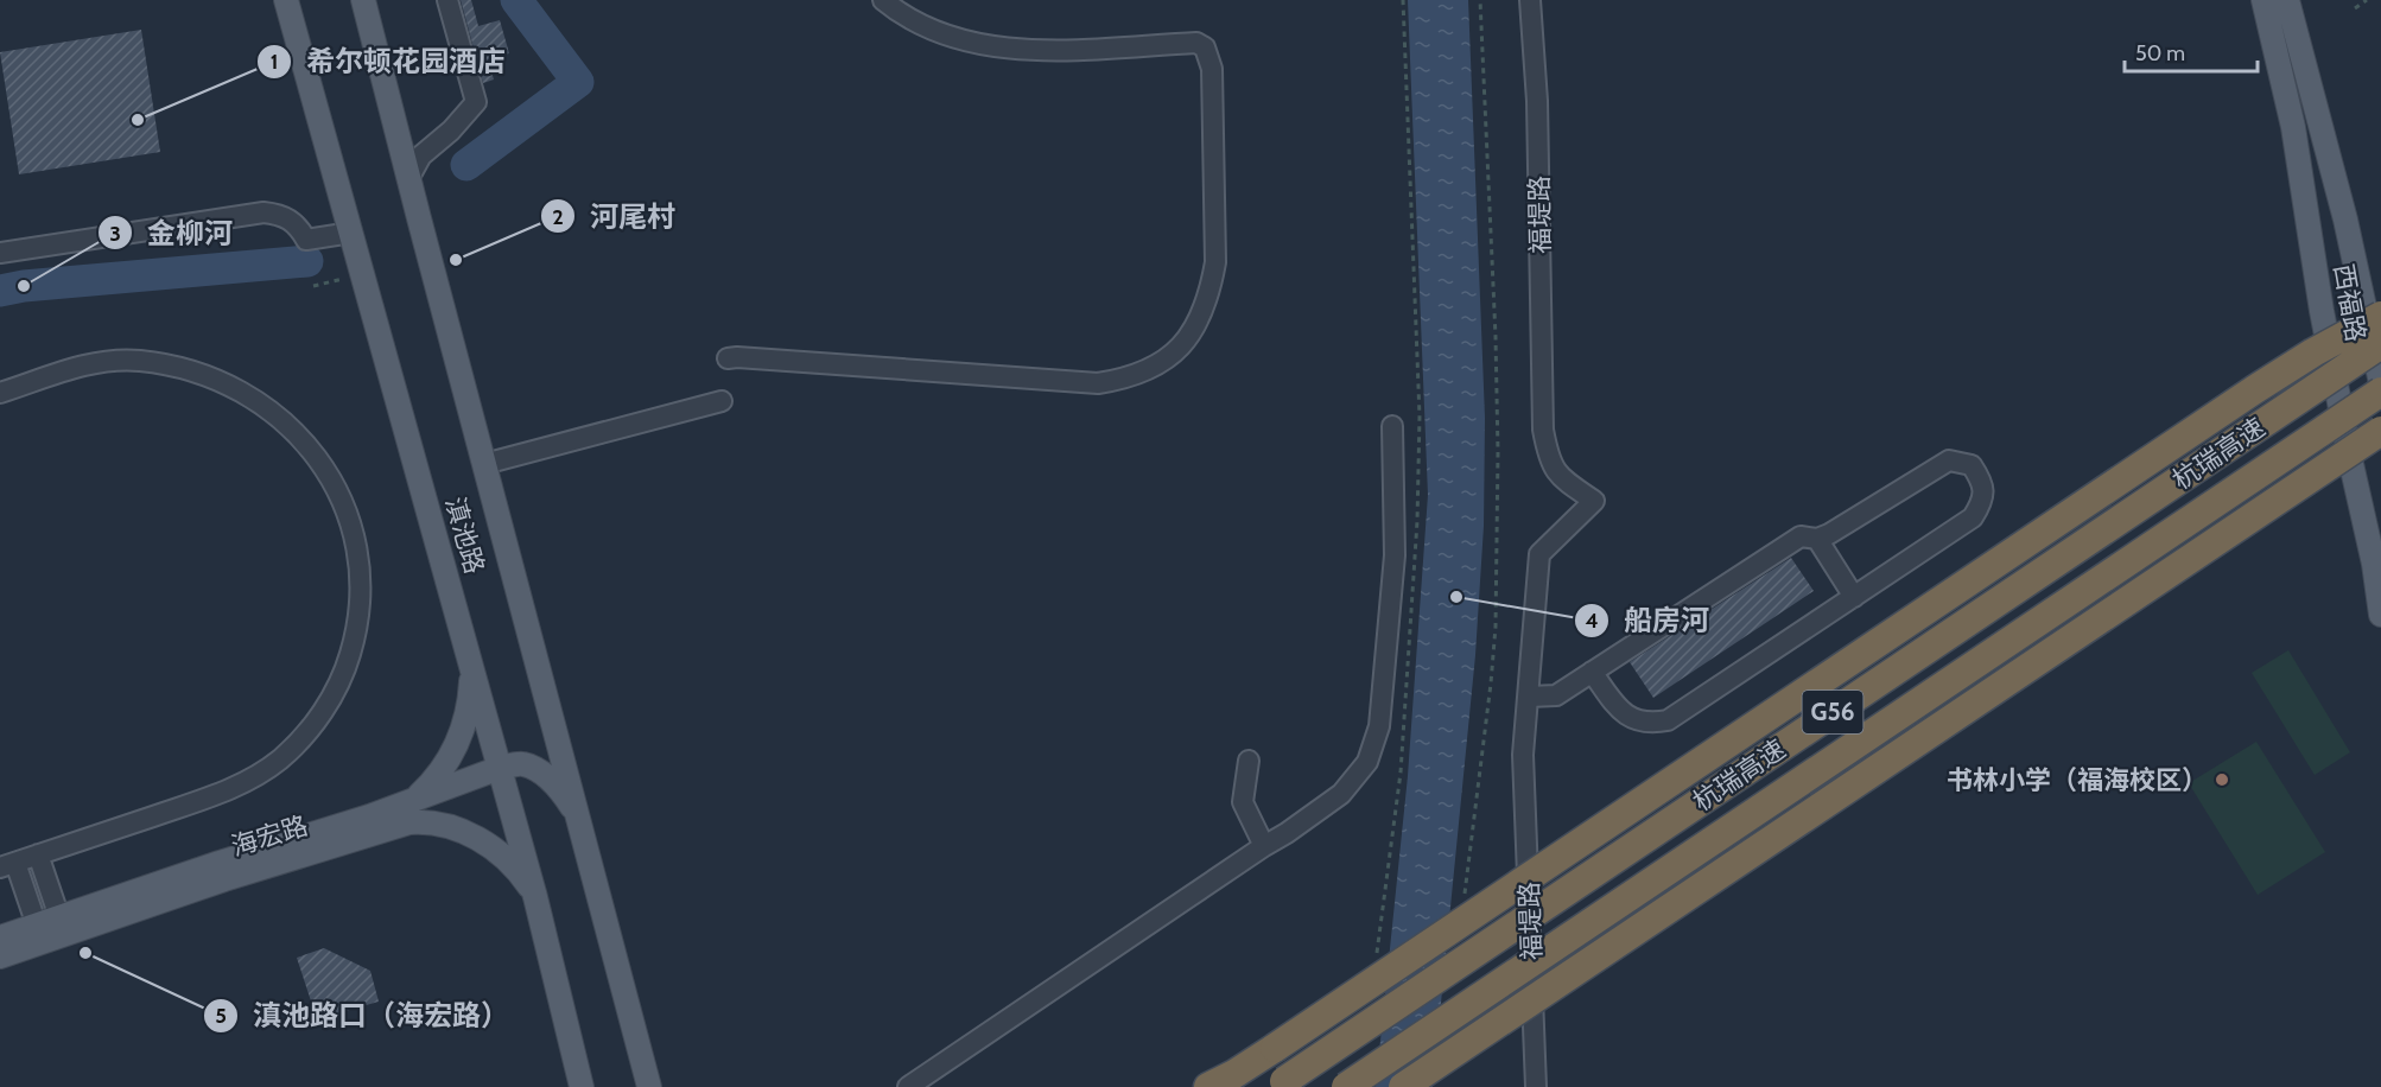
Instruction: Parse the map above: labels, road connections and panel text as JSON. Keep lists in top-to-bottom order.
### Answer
{
  "streets": {
    "highway": ["杭瑞高速", "G56"],
    "main road": ["西福路", "滇池路", "海宏路"],
    "street": ["福堤路"]
  },
  "crossings": [
    ["滇池路", "海宏路"]
  ],
  "places": [
    "希尔顿花园酒店",
    "河尾村",
    "金柳河",
    "船房河",
    "书林小学（福海校区）",
    "滇池路口（海宏路）"
  ],
  "scale_bar": "50 m"
}
